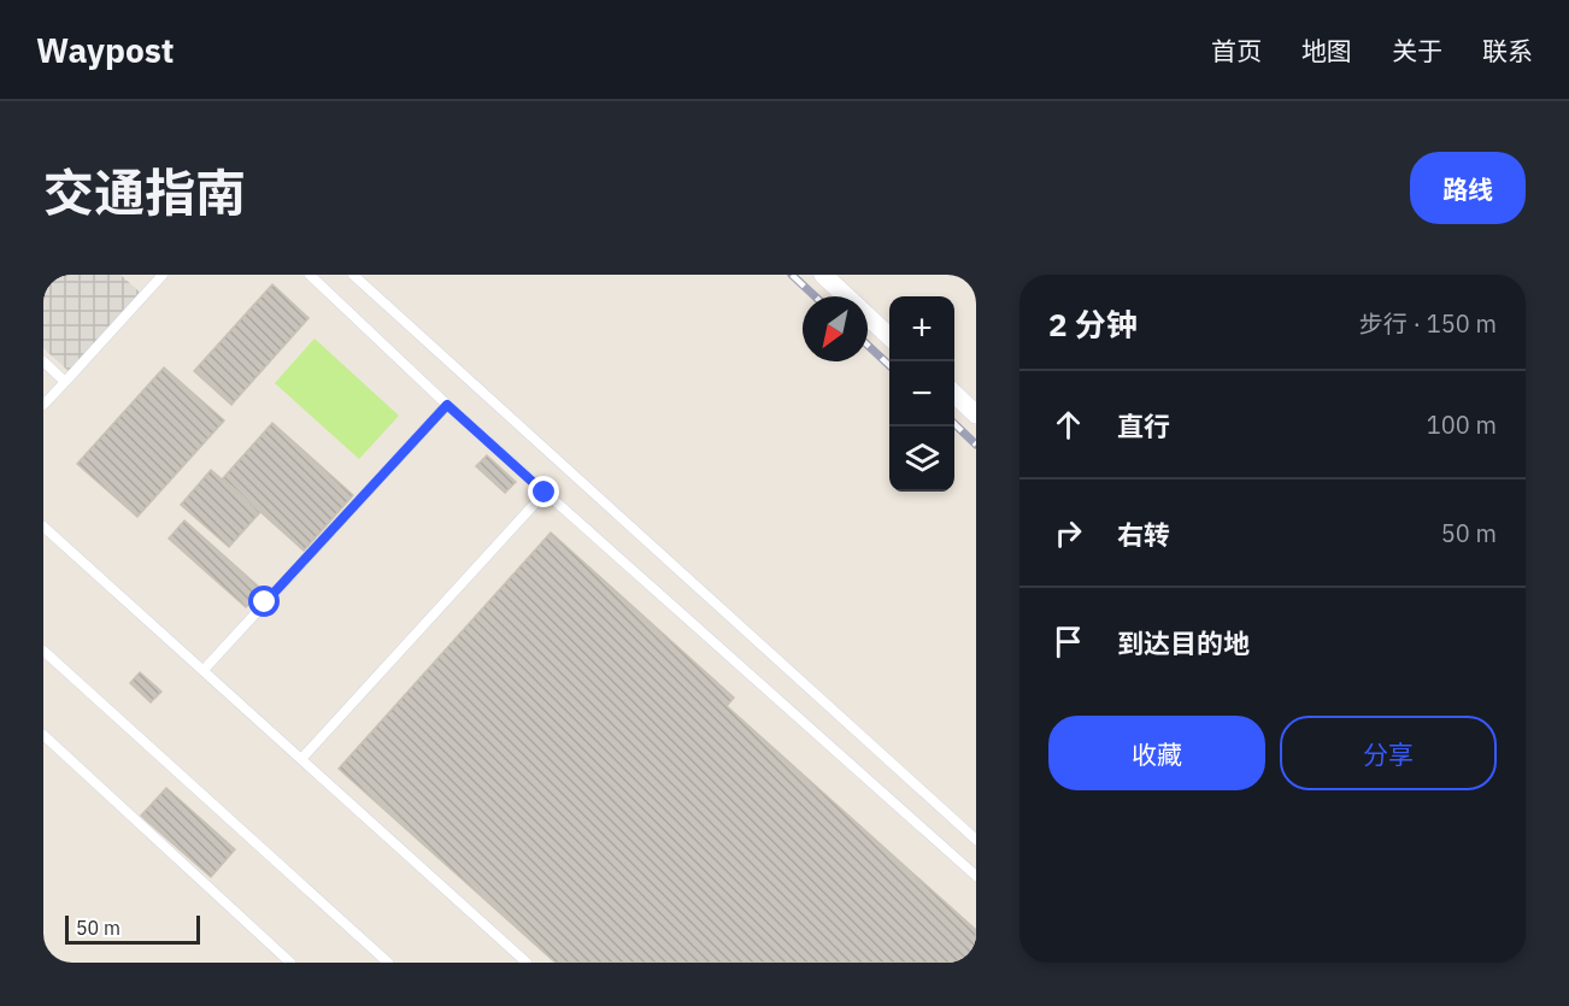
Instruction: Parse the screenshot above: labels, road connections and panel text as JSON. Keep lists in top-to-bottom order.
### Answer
{
  "scale_bar": "50 m",
  "north": "bottom left",
  "page": {
    "header": "Waypost",
    "nav": [
      "首页",
      "地图",
      "关于",
      "联系"
    ],
    "title": "交通指南",
    "buttons": [
      "路线",
      ["收藏", "分享"]
    ],
    "heading": ["2 分钟", "步行 · 150 m"],
    "map_buttons": ["+", "−"],
    "list": [
      ["直行", "100 m"],
      ["右转", "50 m"],
      "到达目的地"
    ],
    "scale": "50 m"
  }
}
